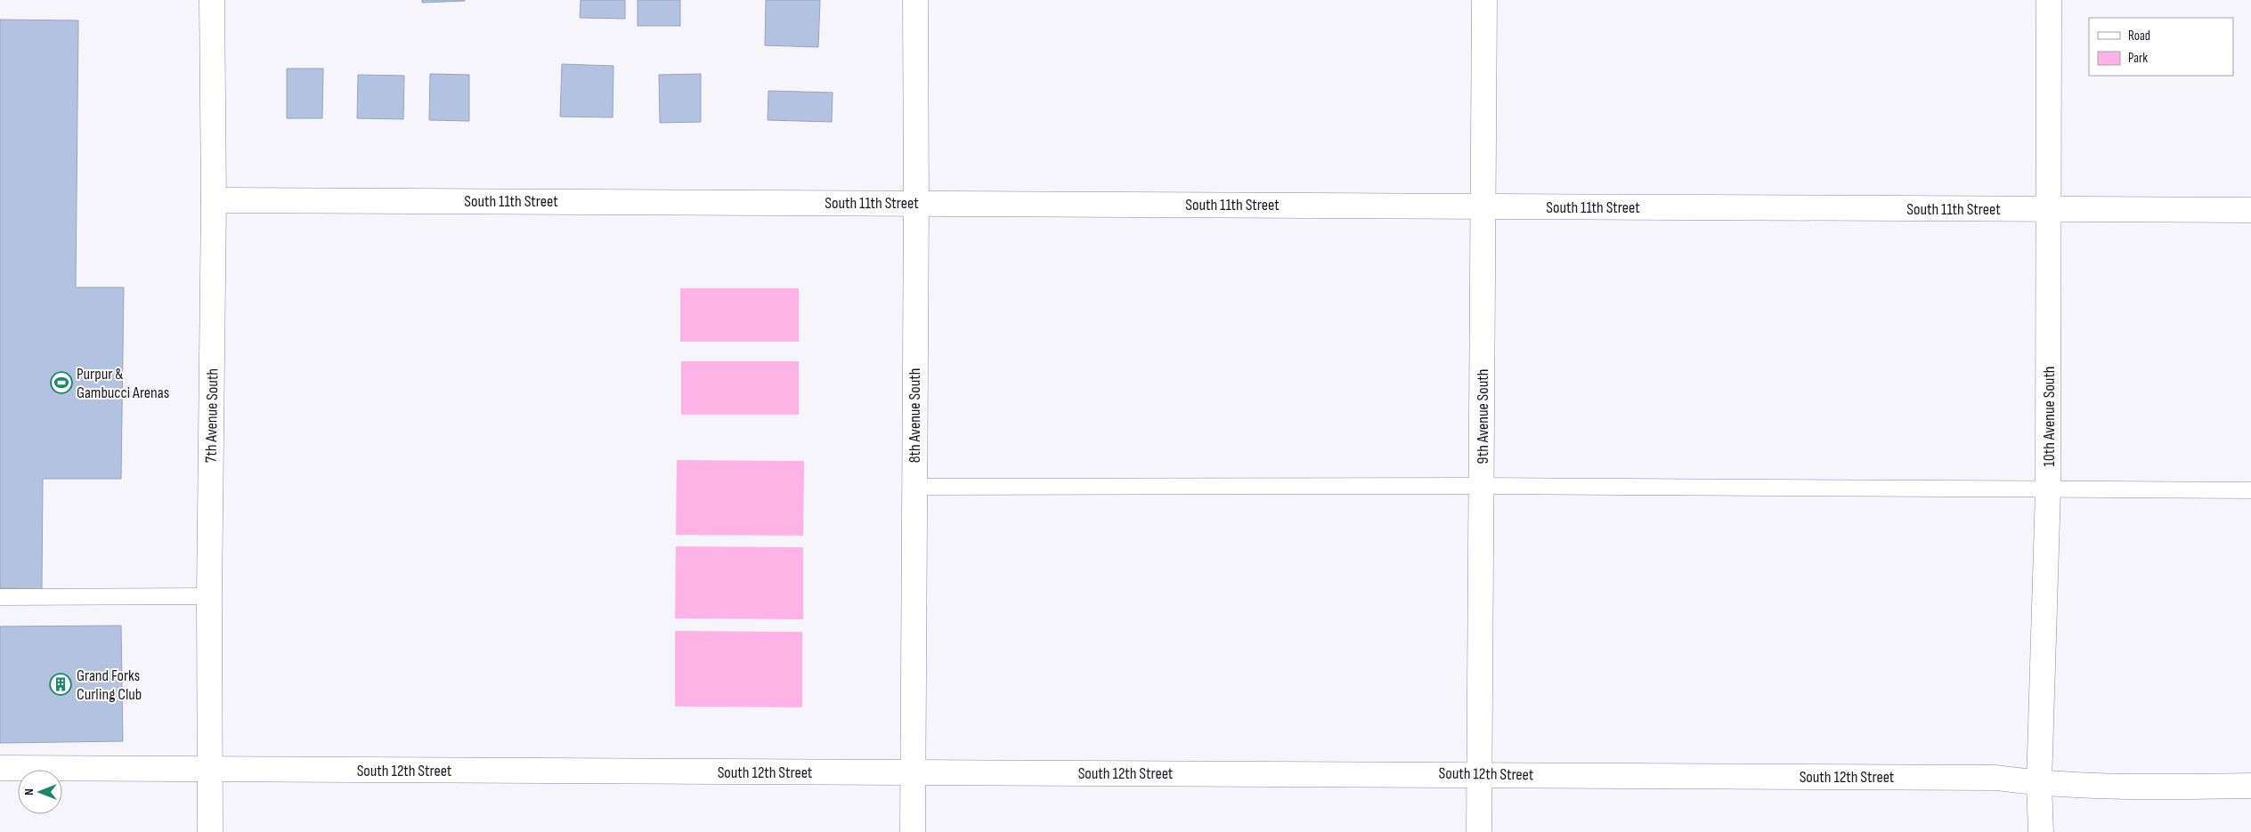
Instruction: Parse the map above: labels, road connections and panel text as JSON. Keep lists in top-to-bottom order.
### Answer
{
  "streets": {
    "street": [
      "South 11th Street",
      "7th Avenue South",
      "8th Avenue South",
      "9th Avenue South",
      "10th Avenue South",
      "South 12th Street"
    ]
  },
  "crossings": [
    ["South 11th Street", "7th Avenue South"],
    ["South 11th Street", "8th Avenue South"],
    ["South 11th Street", "9th Avenue South"],
    ["South 11th Street", "10th Avenue South"],
    ["7th Avenue South", "South 12th Street"],
    ["8th Avenue South", "South 12th Street"],
    ["9th Avenue South", "South 12th Street"],
    ["10th Avenue South", "South 12th Street"]
  ],
  "places": {
    "sports": ["Purpur & Gambucci Arenas"],
    "building": ["Grand Forks Curling Club"]
  },
  "legend": ["Road", "Park"],
  "north": "left"
}
